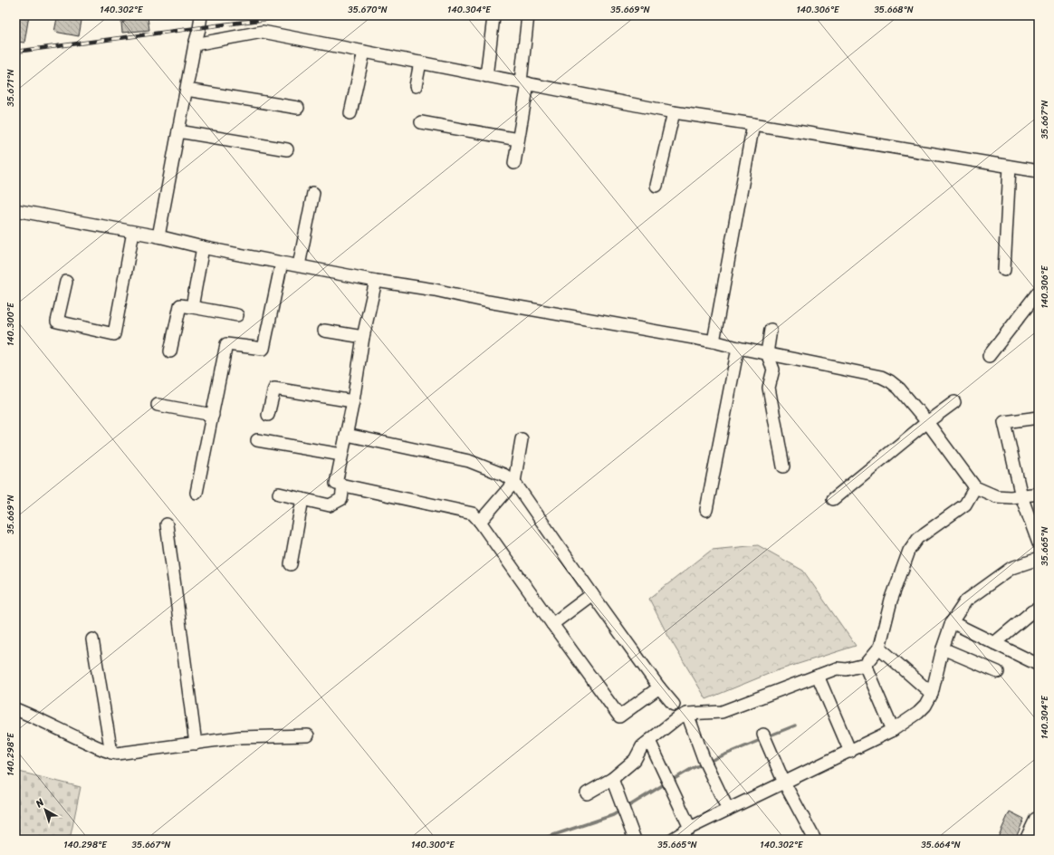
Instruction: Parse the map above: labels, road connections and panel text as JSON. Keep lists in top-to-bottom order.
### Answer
{
  "north": "top left",
  "coordinates": [
    "140.302°E",
    "35.670°N",
    "140.304°E",
    "35.669°N",
    "140.306°E",
    "35.668°N",
    "35.671°N",
    "35.667°N",
    "140.300°E",
    "35.665°N",
    "140.298°E",
    "35.664°N"
  ]
}
